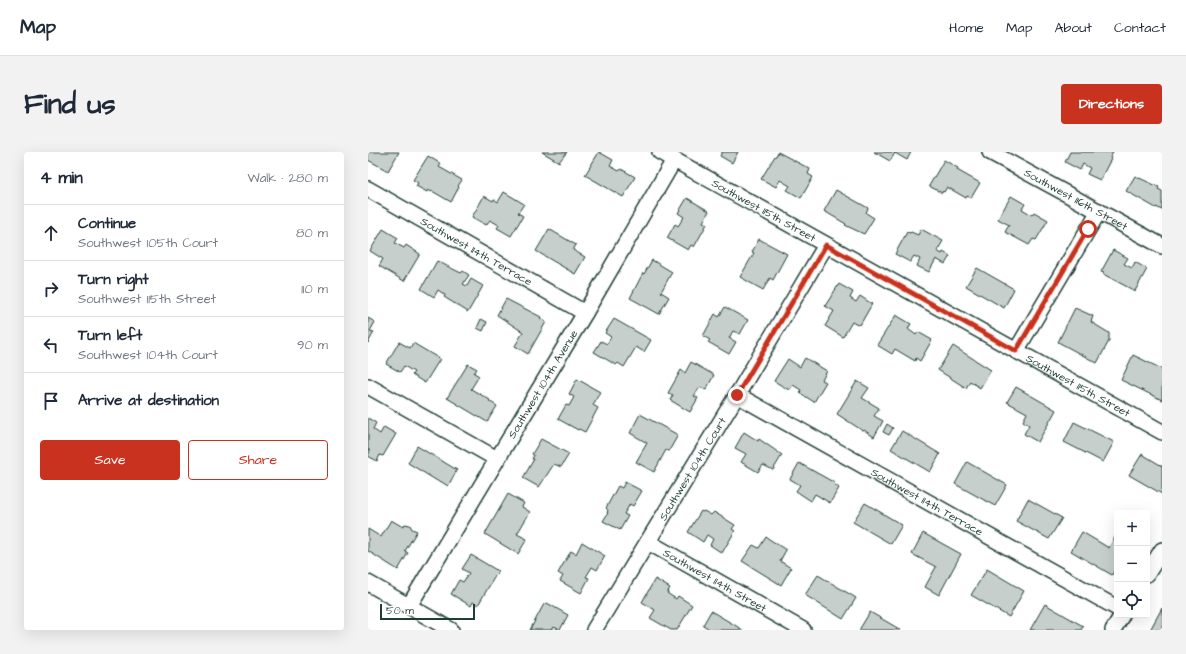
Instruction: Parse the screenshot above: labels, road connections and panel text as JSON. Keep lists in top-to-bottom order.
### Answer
{
  "streets": {
    "street": [
      "Southwest 116th Street",
      "Southwest 115th Street",
      "Southwest 114th Terrace",
      "Southwest 104th Avenue",
      "Southwest 104th Court",
      "Southwest 114th Street"
    ]
  },
  "crossings": [
    ["Southwest 115th Street", "Southwest 104th Avenue"],
    ["Southwest 115th Street", "Southwest 104th Court"],
    ["Southwest 114th Terrace", "Southwest 104th Avenue"],
    ["Southwest 114th Terrace", "Southwest 104th Court"],
    ["Southwest 104th Court", "Southwest 114th Street"]
  ],
  "scale_bar": "50 m",
  "page": {
    "header": "Map",
    "nav": [
      "Home",
      "Map",
      "About",
      "Contact"
    ],
    "buttons": [
      "Directions",
      ["Save", "Share"]
    ],
    "title": "Find us",
    "heading": ["4 min", "Walk · 280 m"],
    "list": [
      ["Continue", "Southwest 105th Court", "80 m"],
      ["Turn right", "Southwest 115th Street", "110 m"],
      ["Turn left", "Southwest 104th Court", "90 m"],
      "Arrive at destination"
    ],
    "map_buttons": ["+", "−"],
    "scale": "50 m"
  }
}
